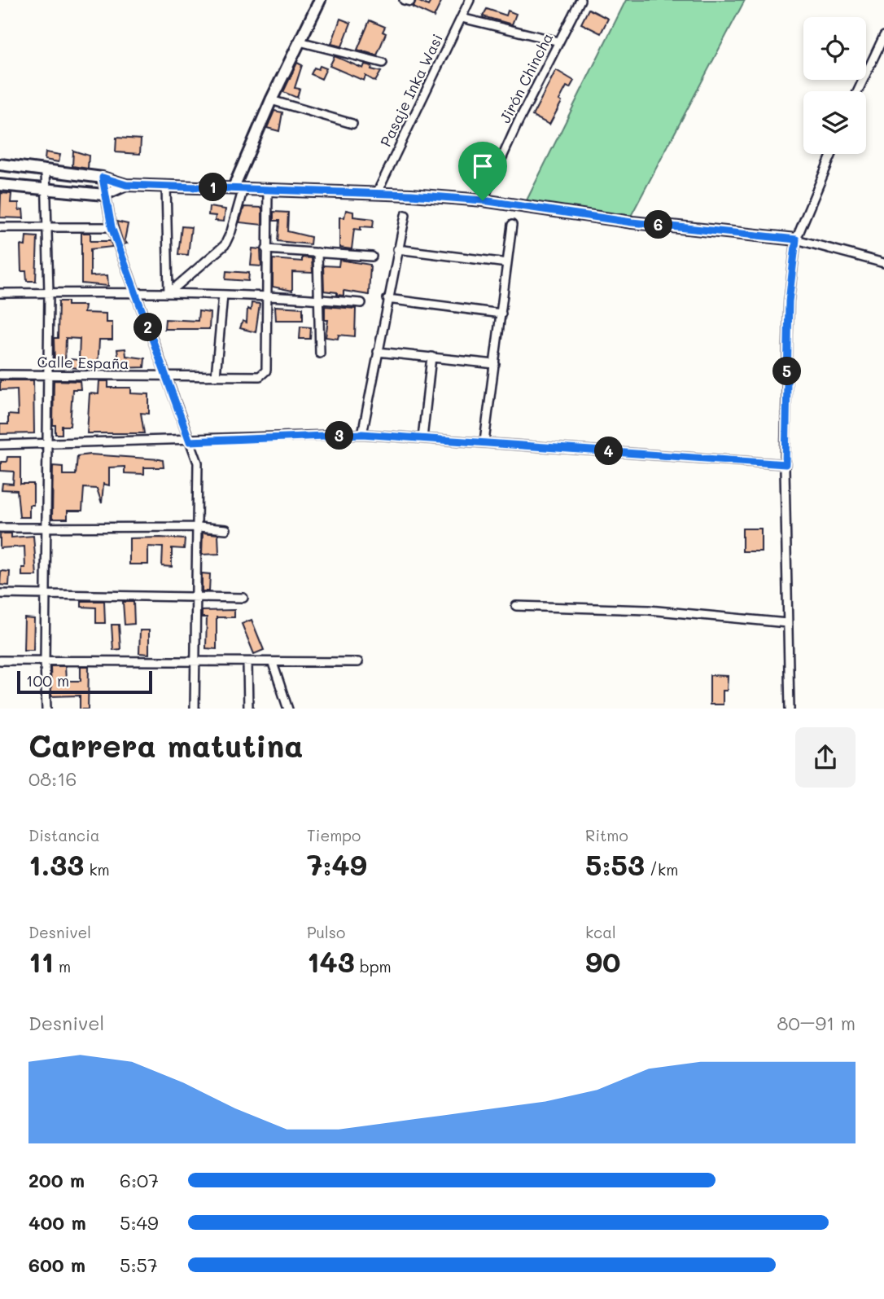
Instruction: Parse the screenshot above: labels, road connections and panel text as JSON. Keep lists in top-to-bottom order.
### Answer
{
  "streets": {
    "street": ["Jirón Chincha", "Pasaje Inka Wasi", "Calle España"]
  },
  "scale_bar": "100 m",
  "page": {
    "pins": [
      "1",
      "6",
      "2",
      "5",
      "3",
      "4"
    ],
    "scale": "100 m",
    "heading": ["Carrera matutina", "08:16"],
    "stats": [
      ["Distancia", "1.33 km"],
      ["Tiempo", "7:49"],
      ["Ritmo", "5:53 /km"],
      ["Desnivel", "11 m"],
      ["Pulso", "143 bpm"],
      ["kcal", "90"]
    ],
    "chart": ["Desnivel", "80–91 m"],
    "list": [
      {
        "name": "200 m",
        "note": "6:07"
      },
      {
        "name": "400 m",
        "note": "5:49"
      },
      {
        "name": "600 m",
        "note": "5:57"
      }
    ]
  }
}
